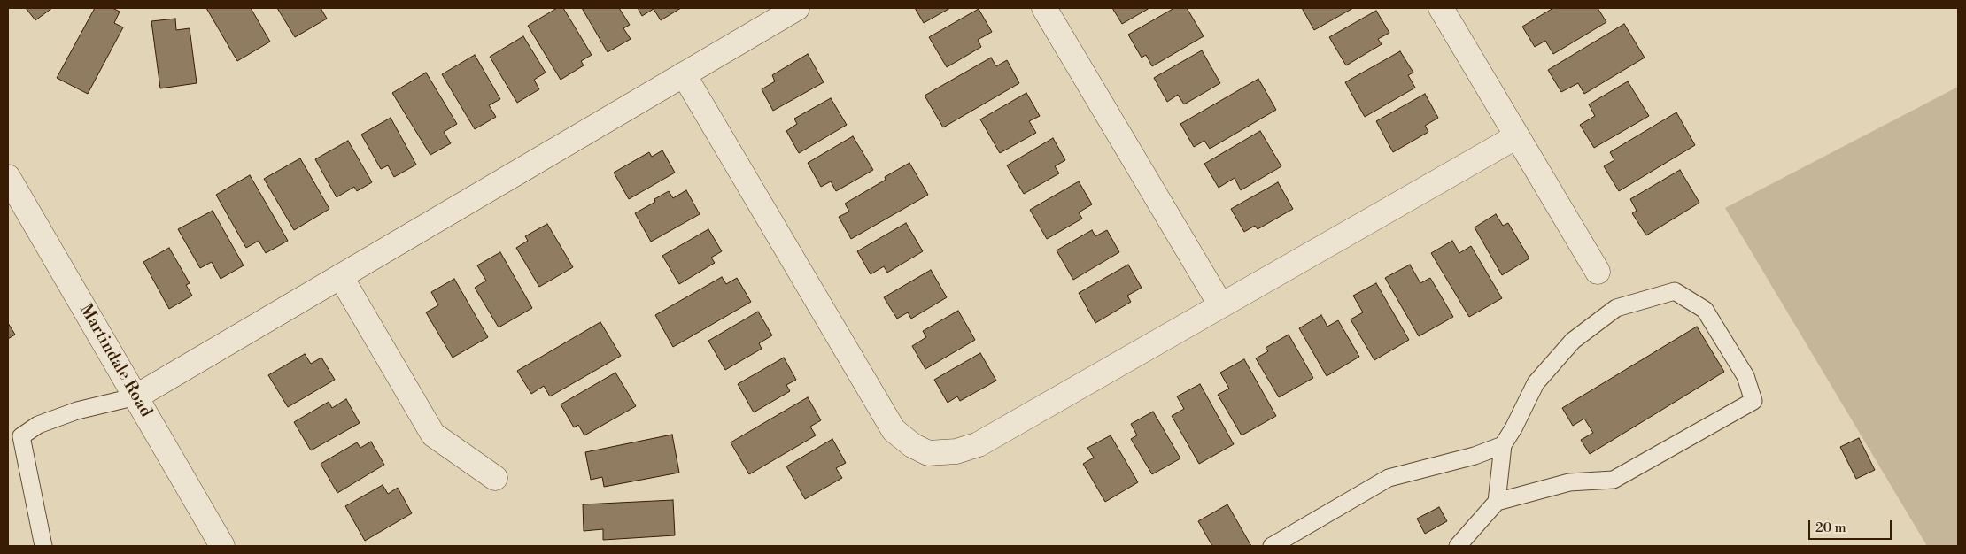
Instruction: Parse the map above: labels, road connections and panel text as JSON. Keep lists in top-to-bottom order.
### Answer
{
  "streets": {
    "street": ["Martindale Road"]
  },
  "scale_bar": "20 m"
}
